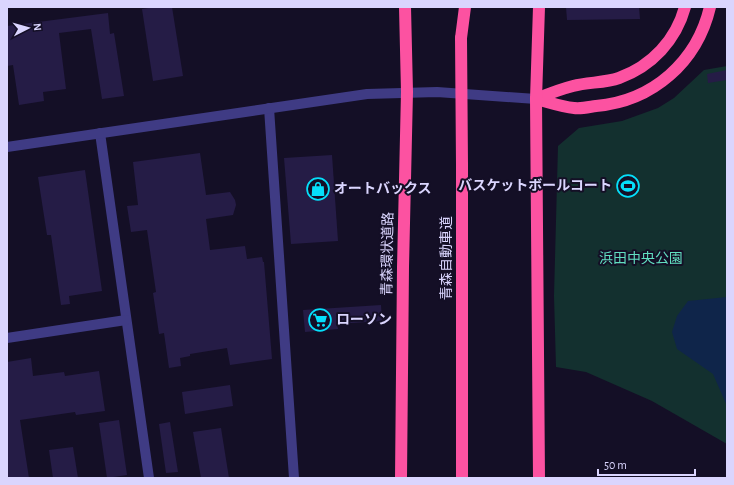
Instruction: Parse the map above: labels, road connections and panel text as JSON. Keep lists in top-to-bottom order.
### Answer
{
  "streets": {
    "highway": ["青森環状道路", "青森自動車道"]
  },
  "parks": ["浜田中央公園"],
  "places": {
    "sports": ["バスケットボールコート"],
    "shop": ["オートバックス"],
    "supermarket": ["ローソン"]
  },
  "scale_bar": "50 m",
  "north": "right"
}
